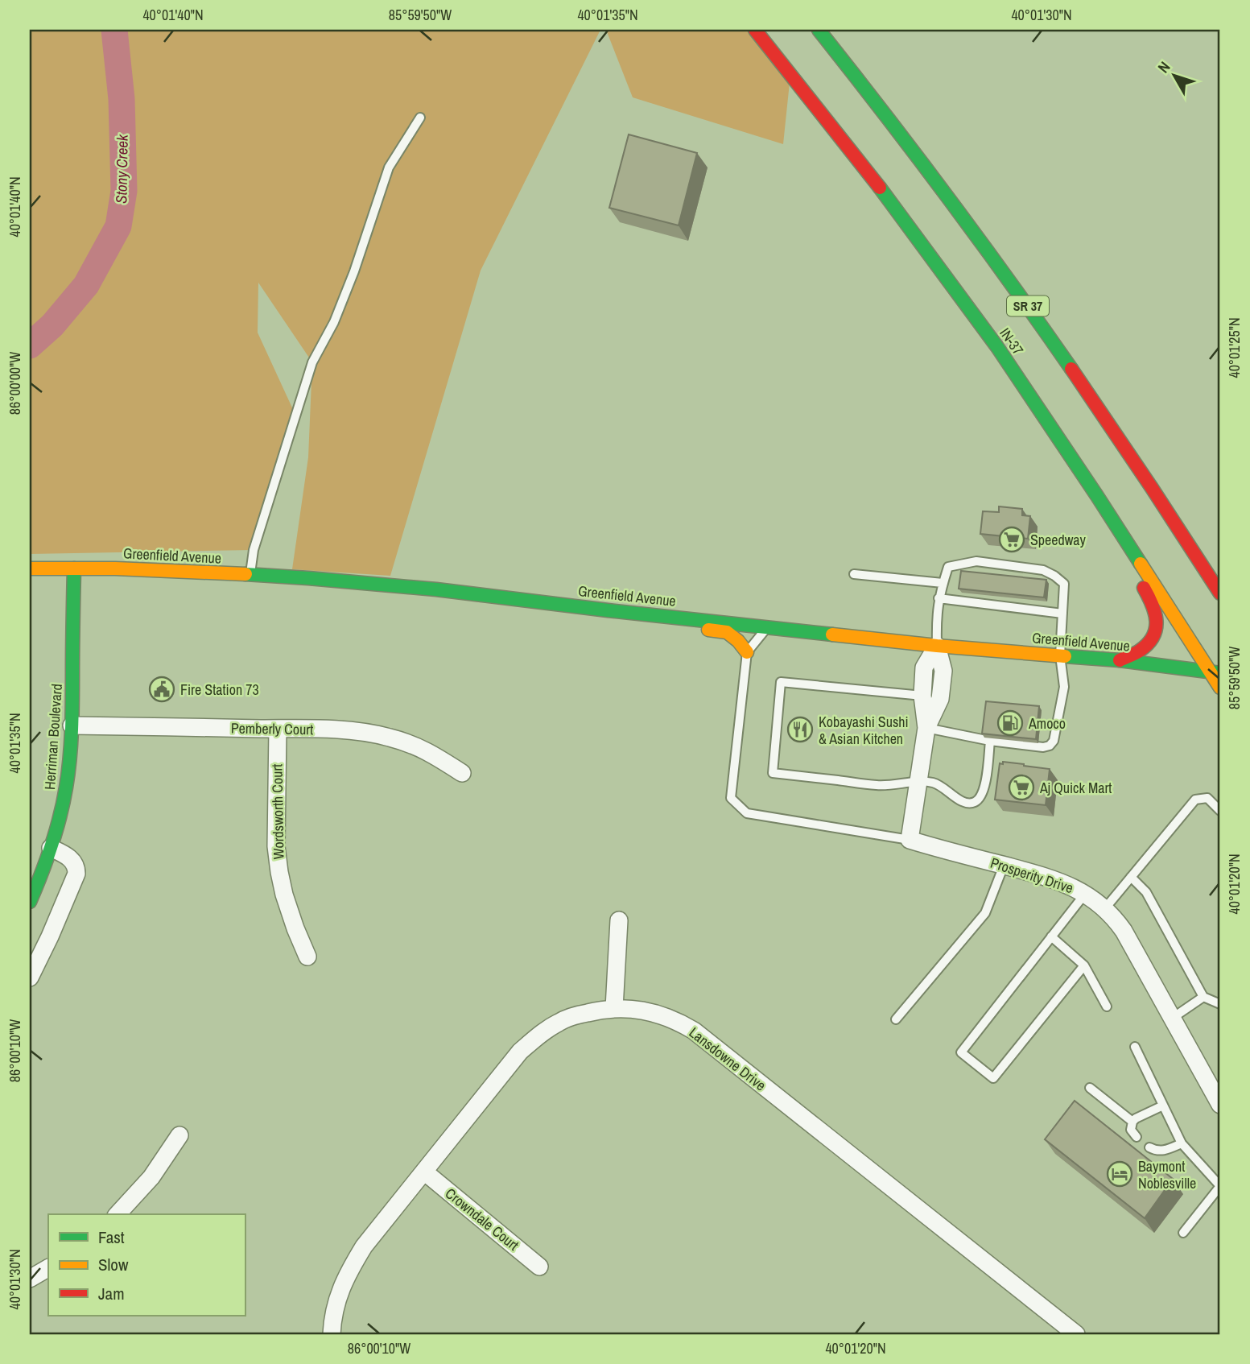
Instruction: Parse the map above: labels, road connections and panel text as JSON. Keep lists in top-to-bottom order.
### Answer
{
  "streets": {
    "main road": [
      "SR 37",
      "IN-37",
      "Greenfield Avenue",
      "Herriman Boulevard"
    ],
    "street": [
      "Pemberly Court",
      "Wordsworth Court",
      "Prosperity Drive",
      "Lansdowne Drive",
      "Crowndale Court"
    ]
  },
  "crossings": [
    ["IN-37", "Greenfield Avenue"],
    ["Greenfield Avenue", "Herriman Boulevard"],
    ["Pemberly Court", "Herriman Boulevard"],
    ["Pemberly Court", "Wordsworth Court"],
    ["Lansdowne Drive", "Crowndale Court"]
  ],
  "water": ["Stony Creek"],
  "places": {
    "supermarket": ["Speedway", "Aj Quick Mart"],
    "public building": ["Fire Station 73"],
    "fuel station": ["Amoco"],
    "restaurant": ["Kobayashi Sushi & Asian Kitchen"],
    "hotel": ["Baymont Noblesville"]
  },
  "legend": ["Fast", "Slow", "Jam"],
  "north": "top left",
  "coordinates": [
    "40°01'40\"N",
    "85°59'50\"W",
    "40°01'35\"N",
    "40°01'30\"N",
    "40°01'25\"N",
    "86°00'00\"W",
    "40°01'20\"N",
    "86°00'10\"W"
  ]
}
